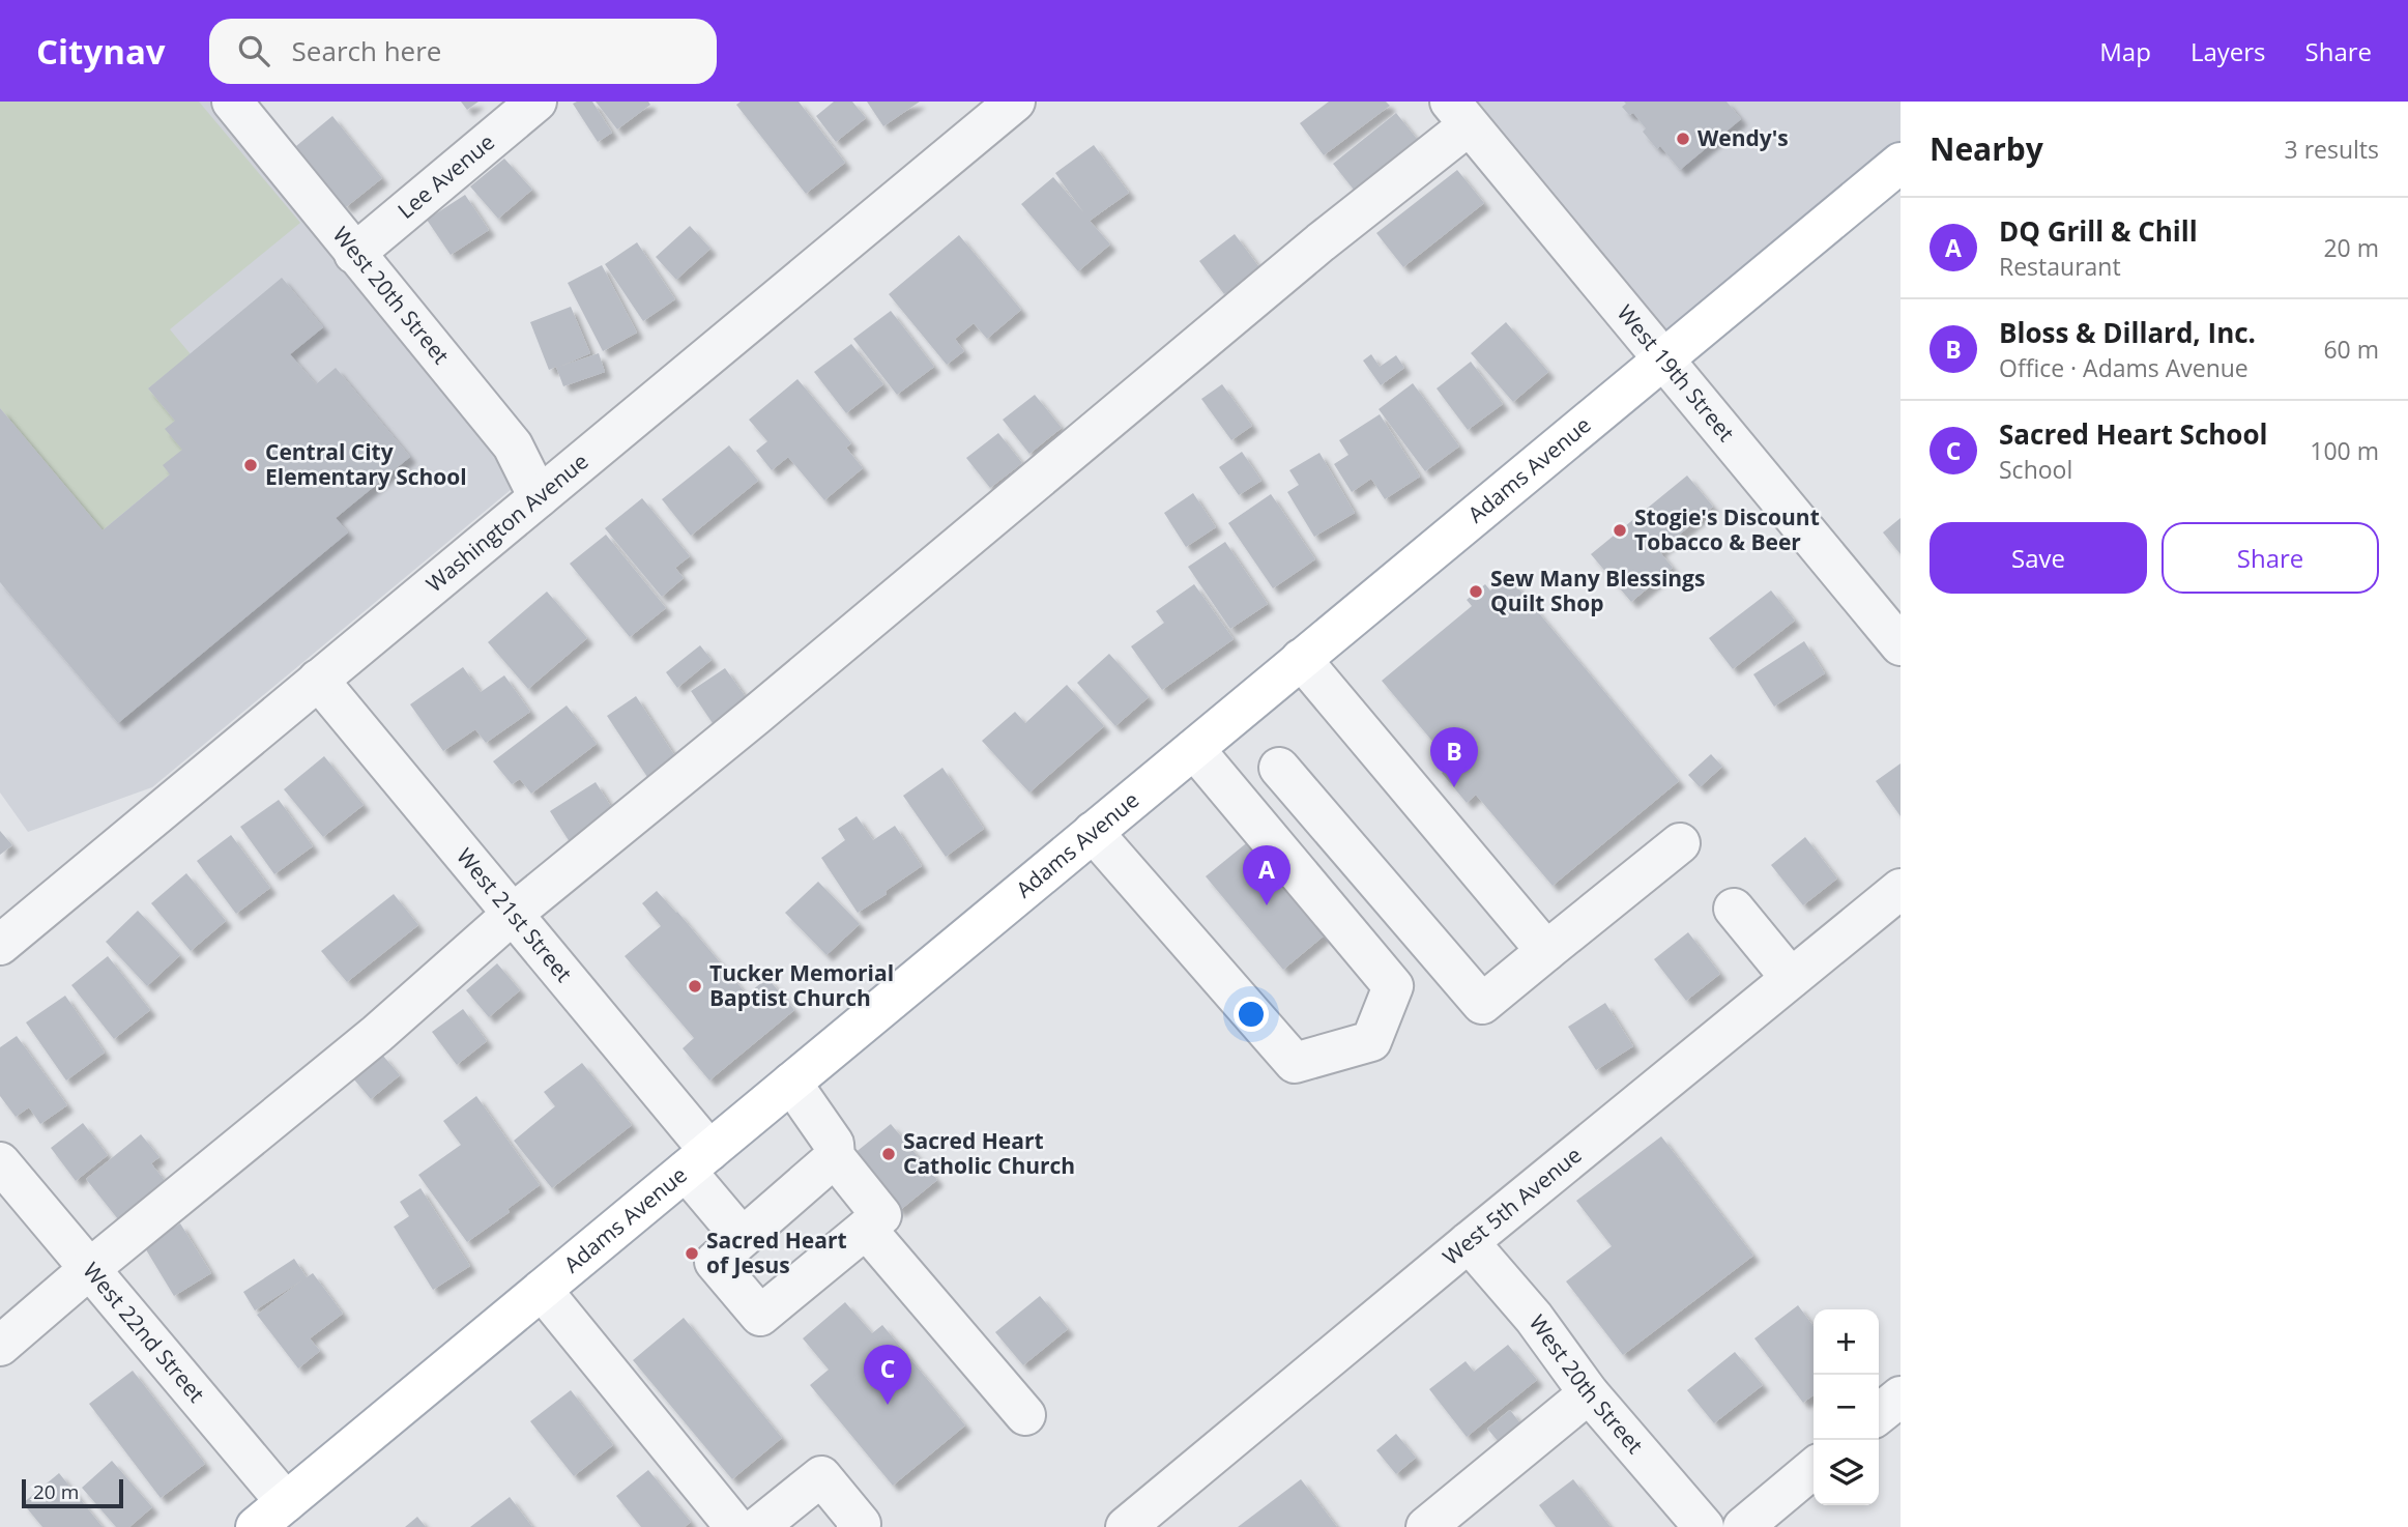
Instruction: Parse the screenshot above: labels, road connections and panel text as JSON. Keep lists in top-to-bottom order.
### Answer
{
  "streets": {
    "main road": ["Adams Avenue"],
    "street": [
      "Lee Avenue",
      "West 20th Street",
      "West 19th Street",
      "Washington Avenue",
      "West 21st Street",
      "West 5th Avenue",
      "West 22nd Street"
    ]
  },
  "crossings": [
    ["Lee Avenue", "West 20th Street"],
    ["West 20th Street", "Washington Avenue"],
    ["West 20th Street", "West 5th Avenue"],
    ["West 19th Street", "Adams Avenue"],
    ["Adams Avenue", "West 21st Street"],
    ["Adams Avenue", "West 22nd Street"],
    ["Washington Avenue", "West 21st Street"]
  ],
  "places": [
    "Wendy's",
    "Central City Elementary School",
    "Stogie's Discount Tobacco & Beer",
    "Sew Many Blessings Quilt Shop",
    "Tucker Memorial Baptist Church",
    "Sacred Heart Catholic Church",
    "Sacred Heart of Jesus"
  ],
  "scale_bar": "20 m",
  "page": {
    "header": "Citynav",
    "search": "Search here",
    "nav": ["Map", "Layers", "Share"],
    "heading": ["Nearby", "3 results"],
    "list": [
      {
        "mark": "A",
        "name": "DQ Grill & Chill",
        "note": "Restaurant",
        "value": "20 m"
      },
      {
        "mark": "B",
        "name": "Bloss & Dillard, Inc.",
        "note": "Office · Adams Avenue",
        "value": "60 m"
      },
      {
        "mark": "C",
        "name": "Sacred Heart School",
        "note": "School",
        "value": "100 m"
      }
    ],
    "buttons": ["Save", "Share"],
    "pins": ["B", "A", "C"],
    "map_buttons": ["+", "−"],
    "scale": "20 m"
  }
}
